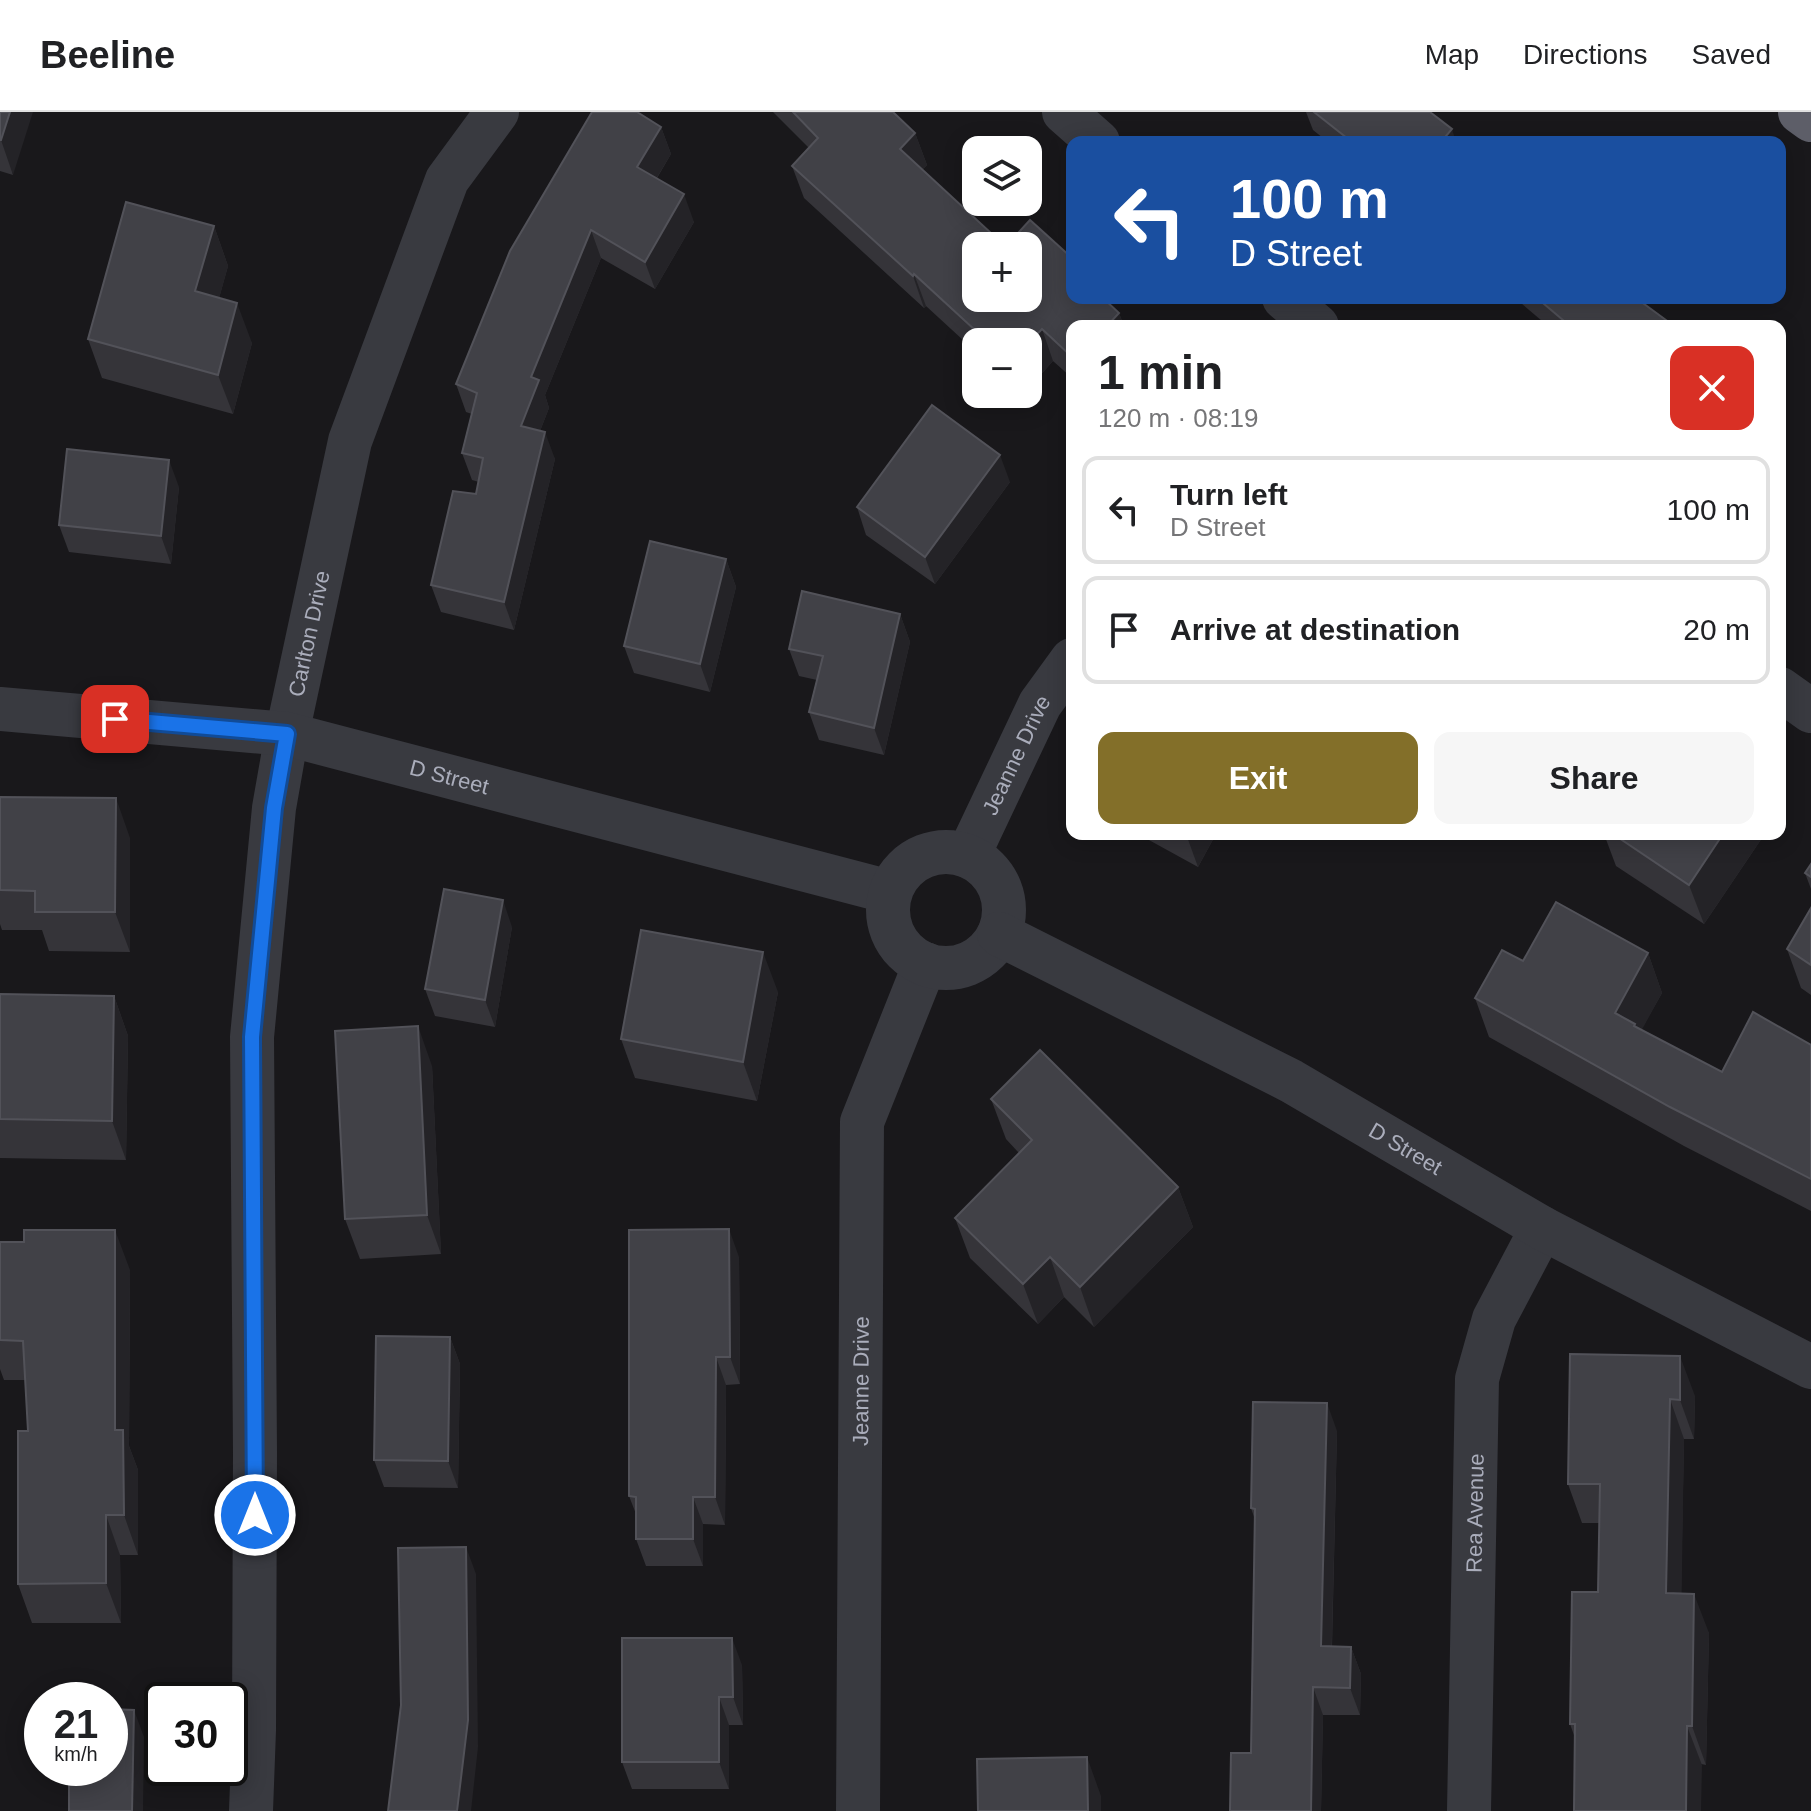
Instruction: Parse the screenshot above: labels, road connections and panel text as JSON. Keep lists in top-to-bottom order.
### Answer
{
  "streets": {
    "street": [
      "Carlton Drive",
      "Jeanne Drive",
      "D Street",
      "Rea Avenue"
    ]
  },
  "crossings": [
    ["Carlton Drive", "D Street"],
    ["Jeanne Drive", "D Street"],
    ["D Street", "Rea Avenue"]
  ],
  "page": {
    "header": "Beeline",
    "nav": ["Map", "Directions", "Saved"],
    "map_buttons": ["+", "−"],
    "turn": ["100 m", "D Street"],
    "heading": ["1 min", "120 m · 08:19"],
    "list": [
      {
        "name": "Turn left",
        "note": "D Street",
        "value": "100 m"
      },
      {
        "name": "Arrive at destination",
        "value": "20 m"
      }
    ],
    "buttons": ["Exit", "Share"],
    "speed": "21 km/h",
    "limit": "30"
  }
}
